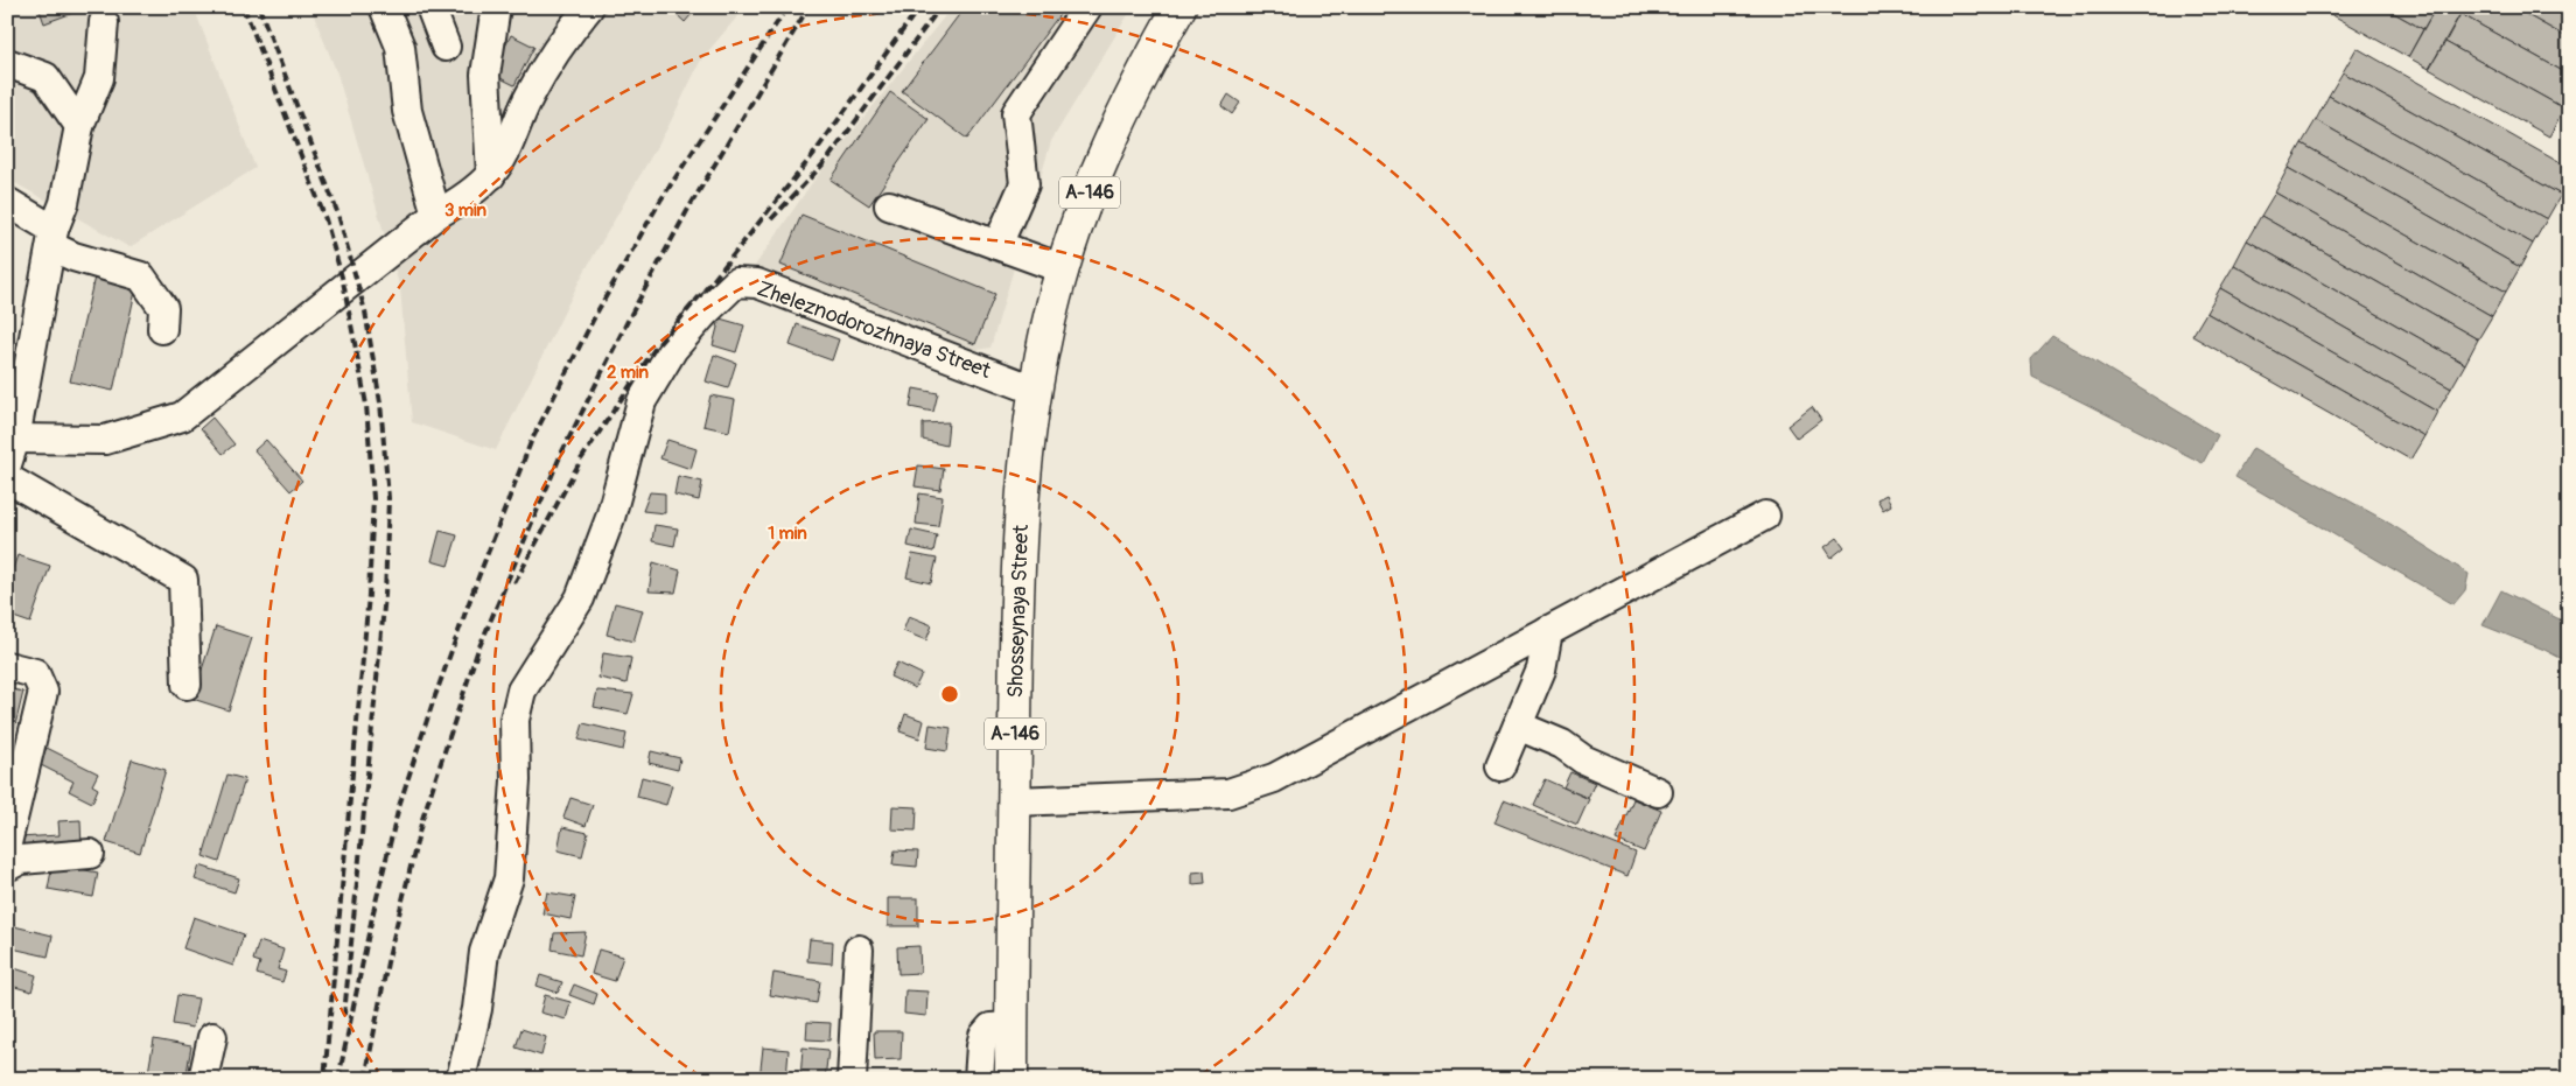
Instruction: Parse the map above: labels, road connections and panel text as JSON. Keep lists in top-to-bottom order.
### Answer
{
  "streets": {
    "highway": ["А-146", "Shosseynaya Street"],
    "street": ["Zheleznodorozhnaya Street"]
  },
  "crossings": [
    ["А-146", "Zheleznodorozhnaya Street"],
    ["А-146", "Shosseynaya Street"],
    ["Zheleznodorozhnaya Street", "Shosseynaya Street"]
  ],
  "rings": ["3 min", "2 min", "1 min"]
}
